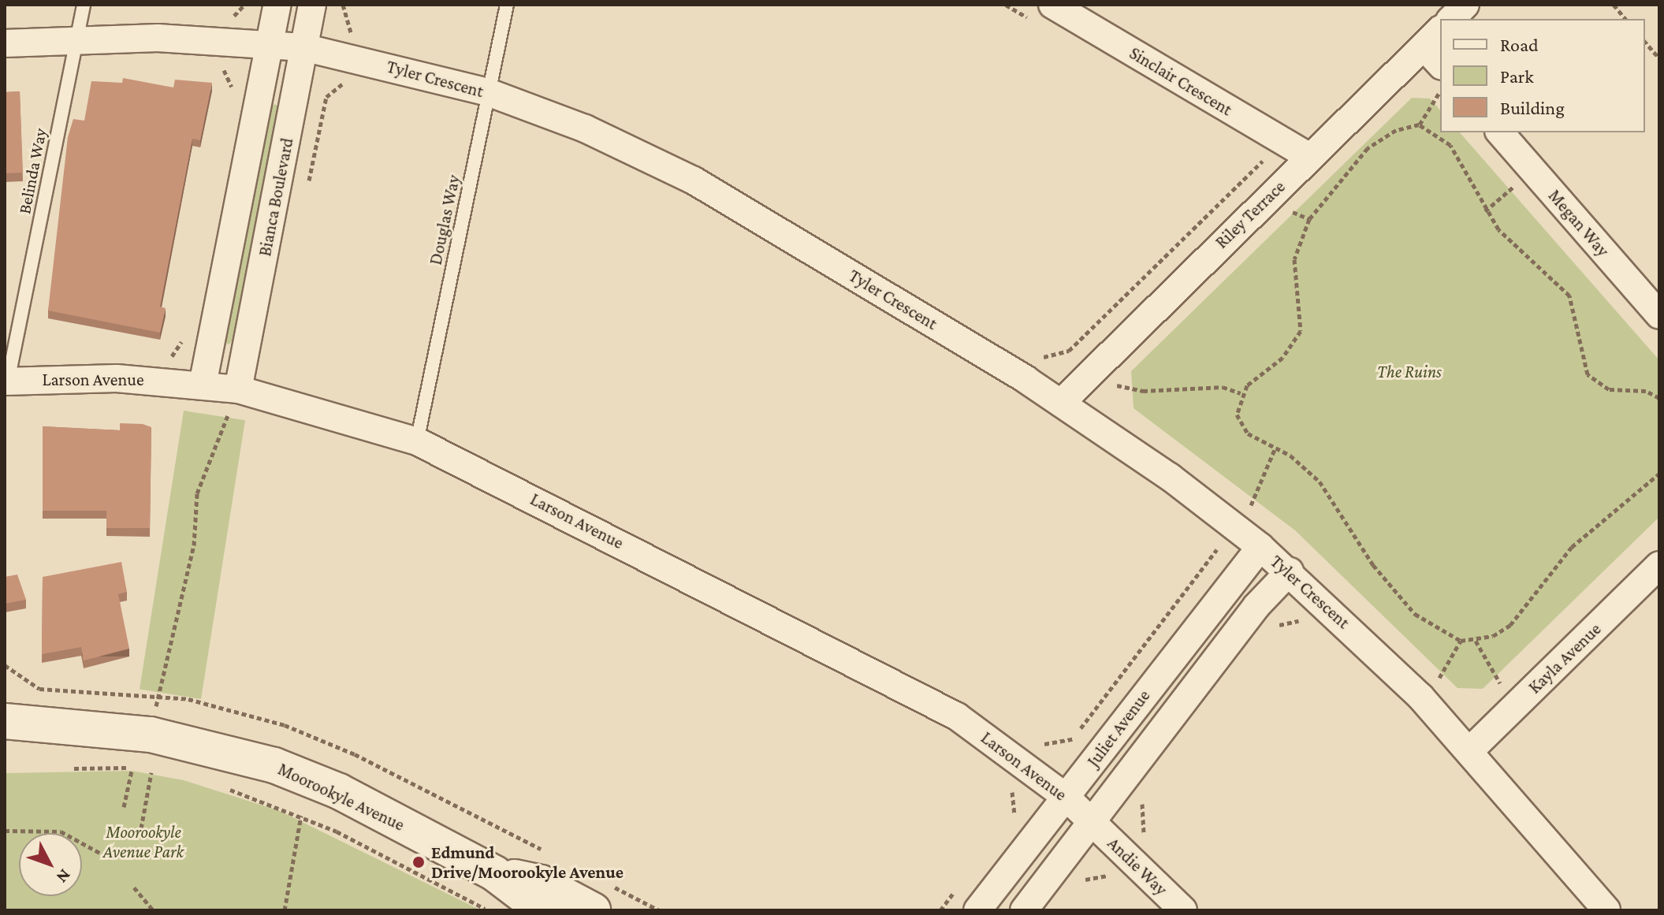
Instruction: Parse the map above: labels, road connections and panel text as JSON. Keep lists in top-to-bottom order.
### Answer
{
  "streets": {
    "street": [
      "Tyler Crescent",
      "Sinclair Crescent",
      "Bianca Boulevard",
      "Riley Terrace",
      "Megan Way",
      "Larson Avenue",
      "Kayla Avenue",
      "Juliet Avenue",
      "Moorookyle Avenue",
      "Andie Way"
    ],
    "lane": ["Belinda Way", "Douglas Way"]
  },
  "crossings": [
    ["Tyler Crescent", "Belinda Way"],
    ["Tyler Crescent", "Bianca Boulevard"],
    ["Tyler Crescent", "Riley Terrace"],
    ["Tyler Crescent", "Douglas Way"],
    ["Tyler Crescent", "Kayla Avenue"],
    ["Tyler Crescent", "Juliet Avenue"],
    ["Sinclair Crescent", "Riley Terrace"],
    ["Belinda Way", "Larson Avenue"],
    ["Bianca Boulevard", "Larson Avenue"],
    ["Douglas Way", "Larson Avenue"],
    ["Larson Avenue", "Juliet Avenue"],
    ["Larson Avenue", "Andie Way"],
    ["Juliet Avenue", "Andie Way"]
  ],
  "parks": ["The Ruins", "Moorookyle Avenue Park"],
  "places": ["Edmund Drive/Moorookyle Avenue"],
  "legend": ["Road", "Park", "Building"],
  "north": "bottom right"
}
